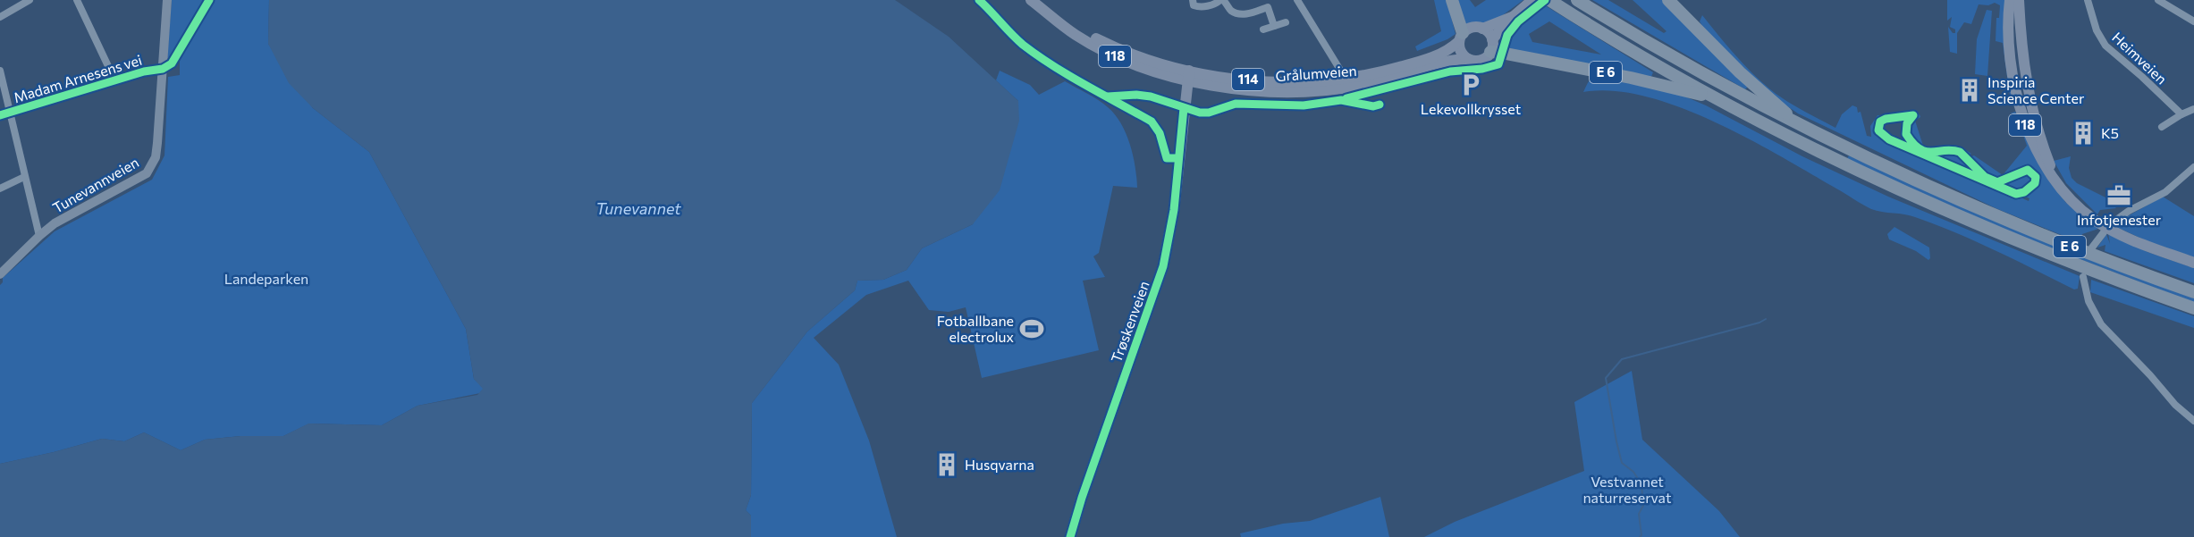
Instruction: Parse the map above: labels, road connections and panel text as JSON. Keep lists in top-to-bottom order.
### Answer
{
  "streets": {
    "highway": ["E 6"],
    "main road": [
      "118",
      "Grålumveien",
      "114",
      "Trøskenveien"
    ],
    "street": ["Heimveien", "Madam Arnesens vei", "Tunevannveien"]
  },
  "crossings": [
    ["E 6", "Grålumveien"],
    ["E 6", "114"],
    ["Grålumveien", "114"],
    ["Grålumveien", "Trøskenveien"],
    ["Madam Arnesens vei", "Tunevannveien"]
  ],
  "water": ["Tunevannet"],
  "parks": ["Landeparken", "Vestvannet naturreservat"],
  "places": {
    "parking": ["Lekevollkrysset"],
    "building": ["Inspiria Science Center", "K5", "Husqvarna"],
    "office": ["Infotjenester"],
    "sports": ["Fotballbane electrolux"]
  }
}
